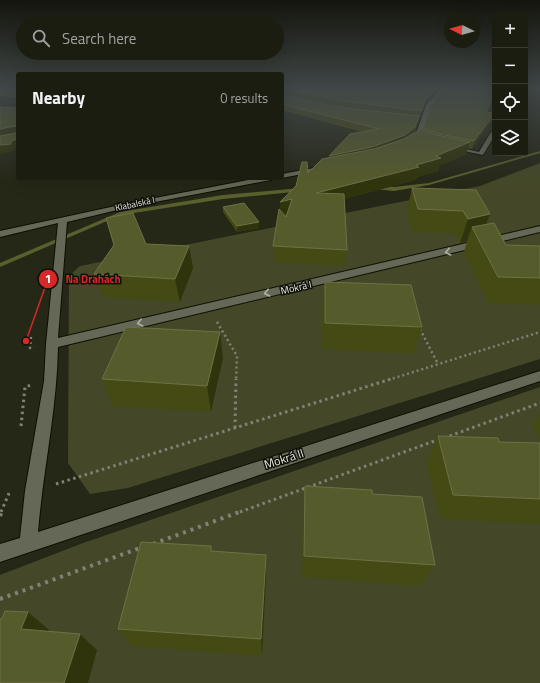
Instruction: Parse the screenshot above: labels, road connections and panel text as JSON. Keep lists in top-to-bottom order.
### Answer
{
  "streets": {
    "street": ["Klabalská I", "Mokrá I", "Mokrá II"]
  },
  "one_way": ["Mokrá I"],
  "places": ["Na Drahách"],
  "north": "left",
  "page": {
    "map_buttons": ["+", "−"],
    "search": "Search here",
    "heading": ["Nearby", "0 results"]
  }
}
